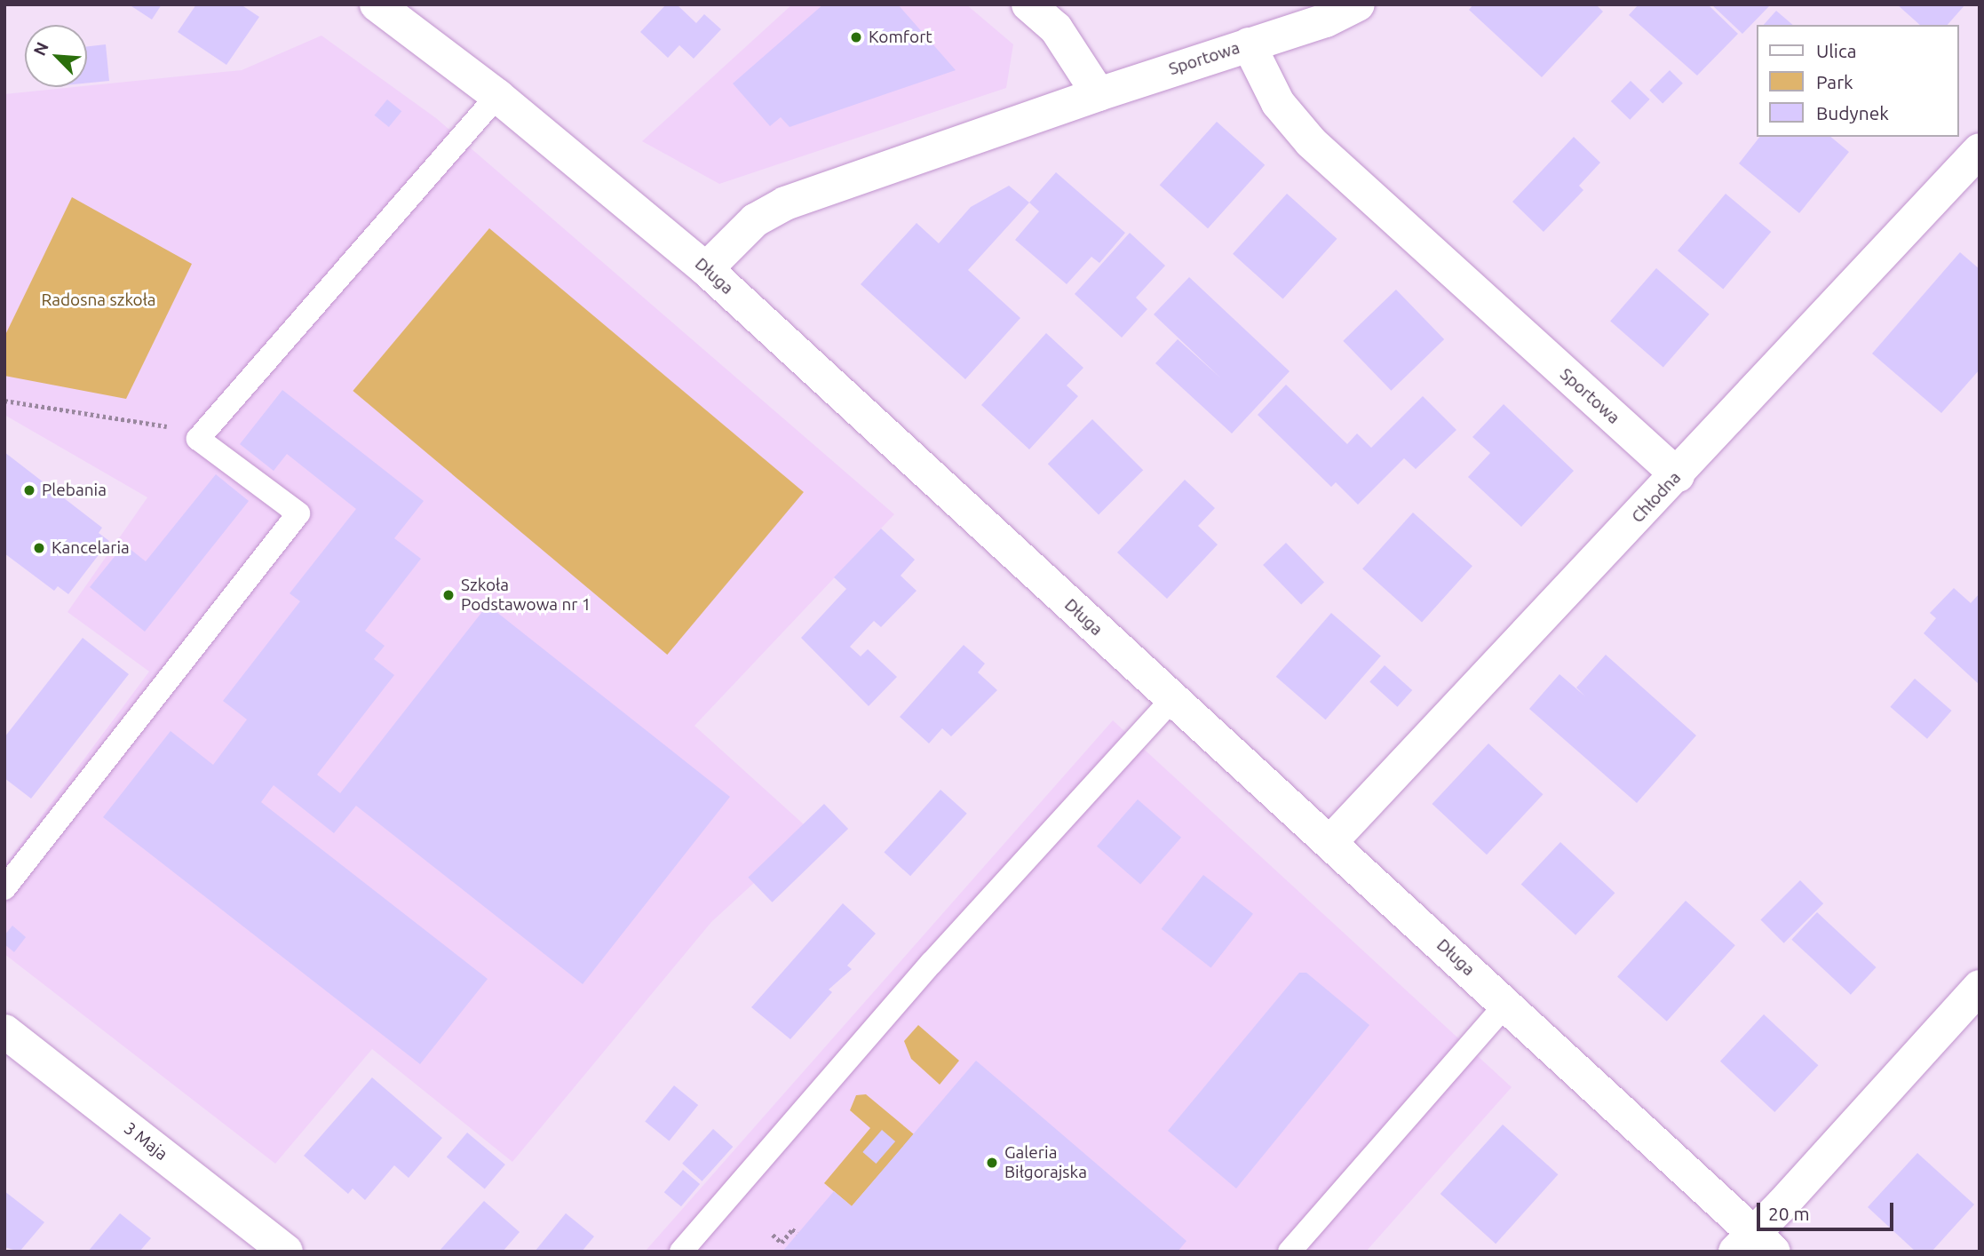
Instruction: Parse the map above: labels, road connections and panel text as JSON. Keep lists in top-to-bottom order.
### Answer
{
  "streets": {
    "street": [
      "Sportowa",
      "Długa",
      "Chłodna",
      "3 Maja"
    ]
  },
  "crossings": [
    ["Sportowa", "Długa"],
    ["Sportowa", "Chłodna"],
    ["Długa", "Chłodna"]
  ],
  "parks": ["Radosna szkoła"],
  "places": [
    "Komfort",
    "Plebania",
    "Kancelaria",
    "Szkoła Podstawowa nr 1",
    "Galeria Biłgorajska"
  ],
  "legend": ["Ulica", "Park", "Budynek"],
  "scale_bar": "20 m",
  "north": "top left"
}
